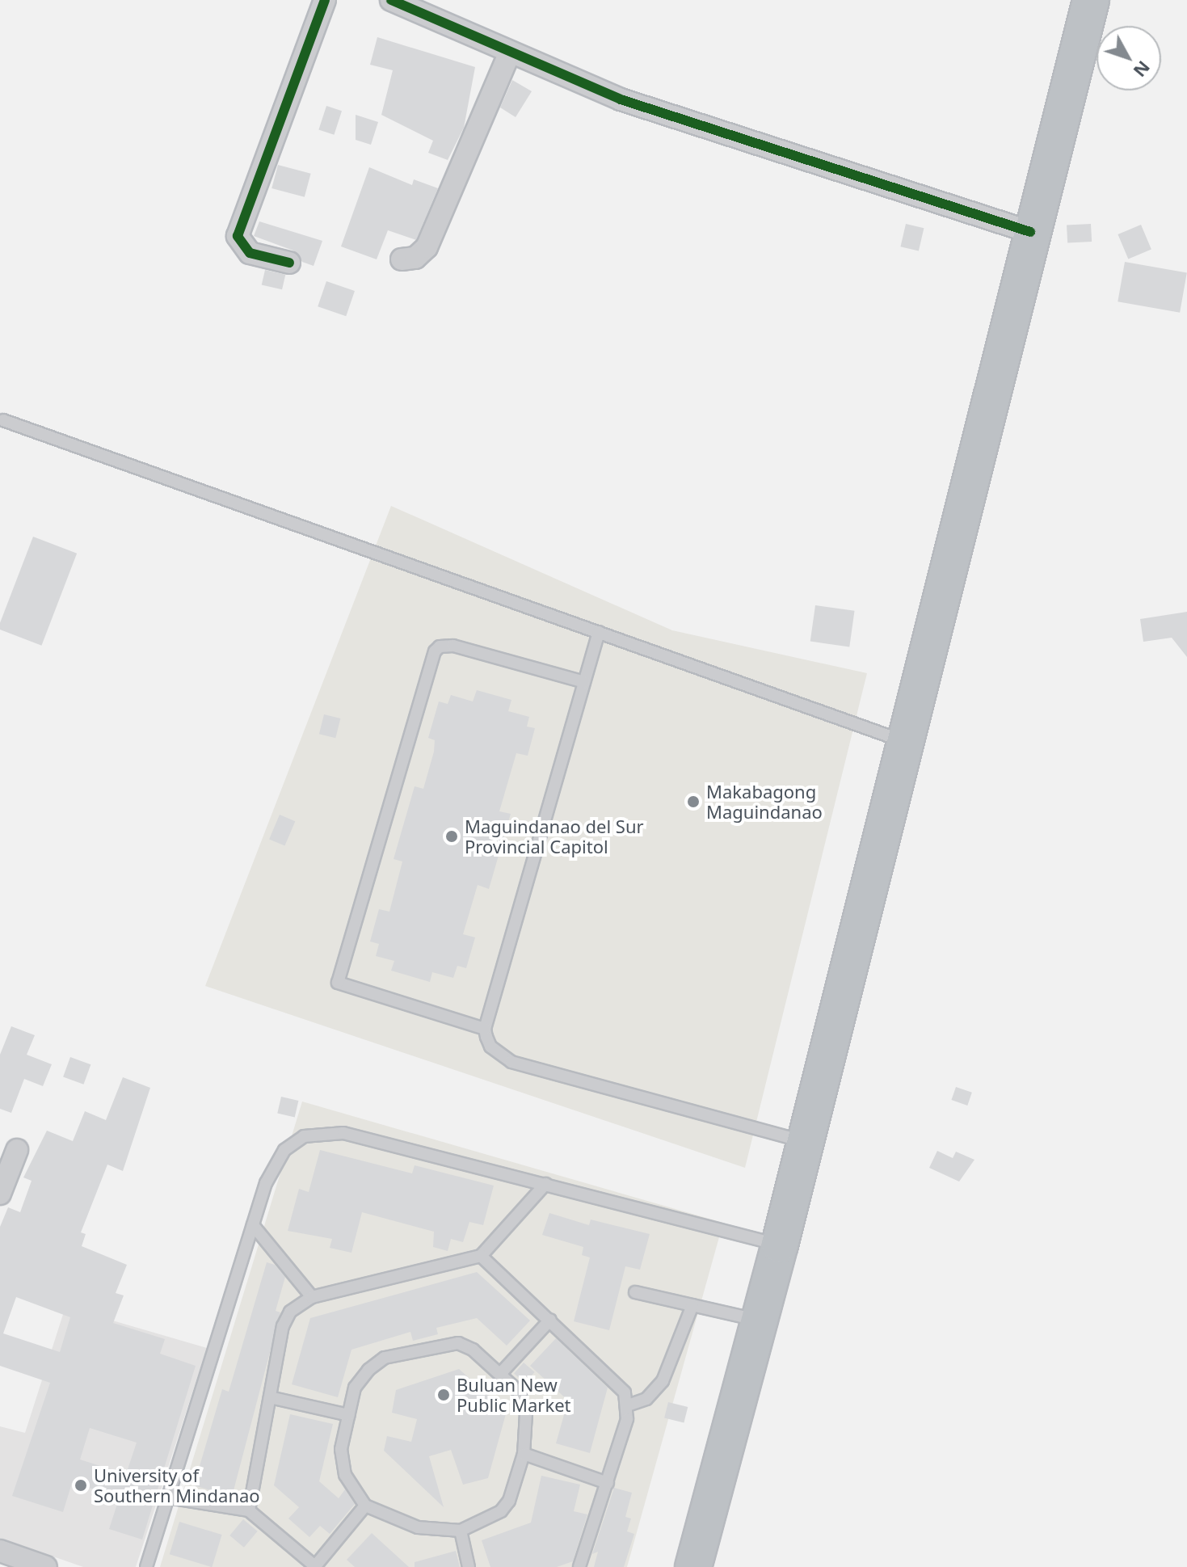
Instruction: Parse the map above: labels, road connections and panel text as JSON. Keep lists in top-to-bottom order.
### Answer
{
  "places": [
    "Makabagong Maguindanao",
    "Maguindanao del Sur Provincial Capitol",
    "Buluan New Public Market",
    "University of Southern Mindanao"
  ],
  "north": "bottom right"
}
